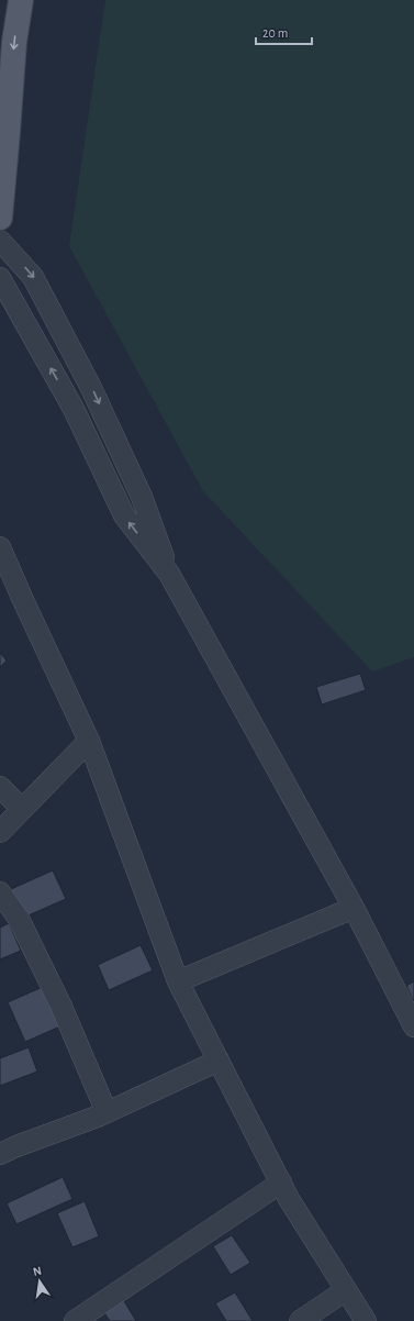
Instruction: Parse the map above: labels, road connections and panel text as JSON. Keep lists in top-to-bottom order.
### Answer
{
  "scale_bar": "20 m",
  "north": "top"
}
